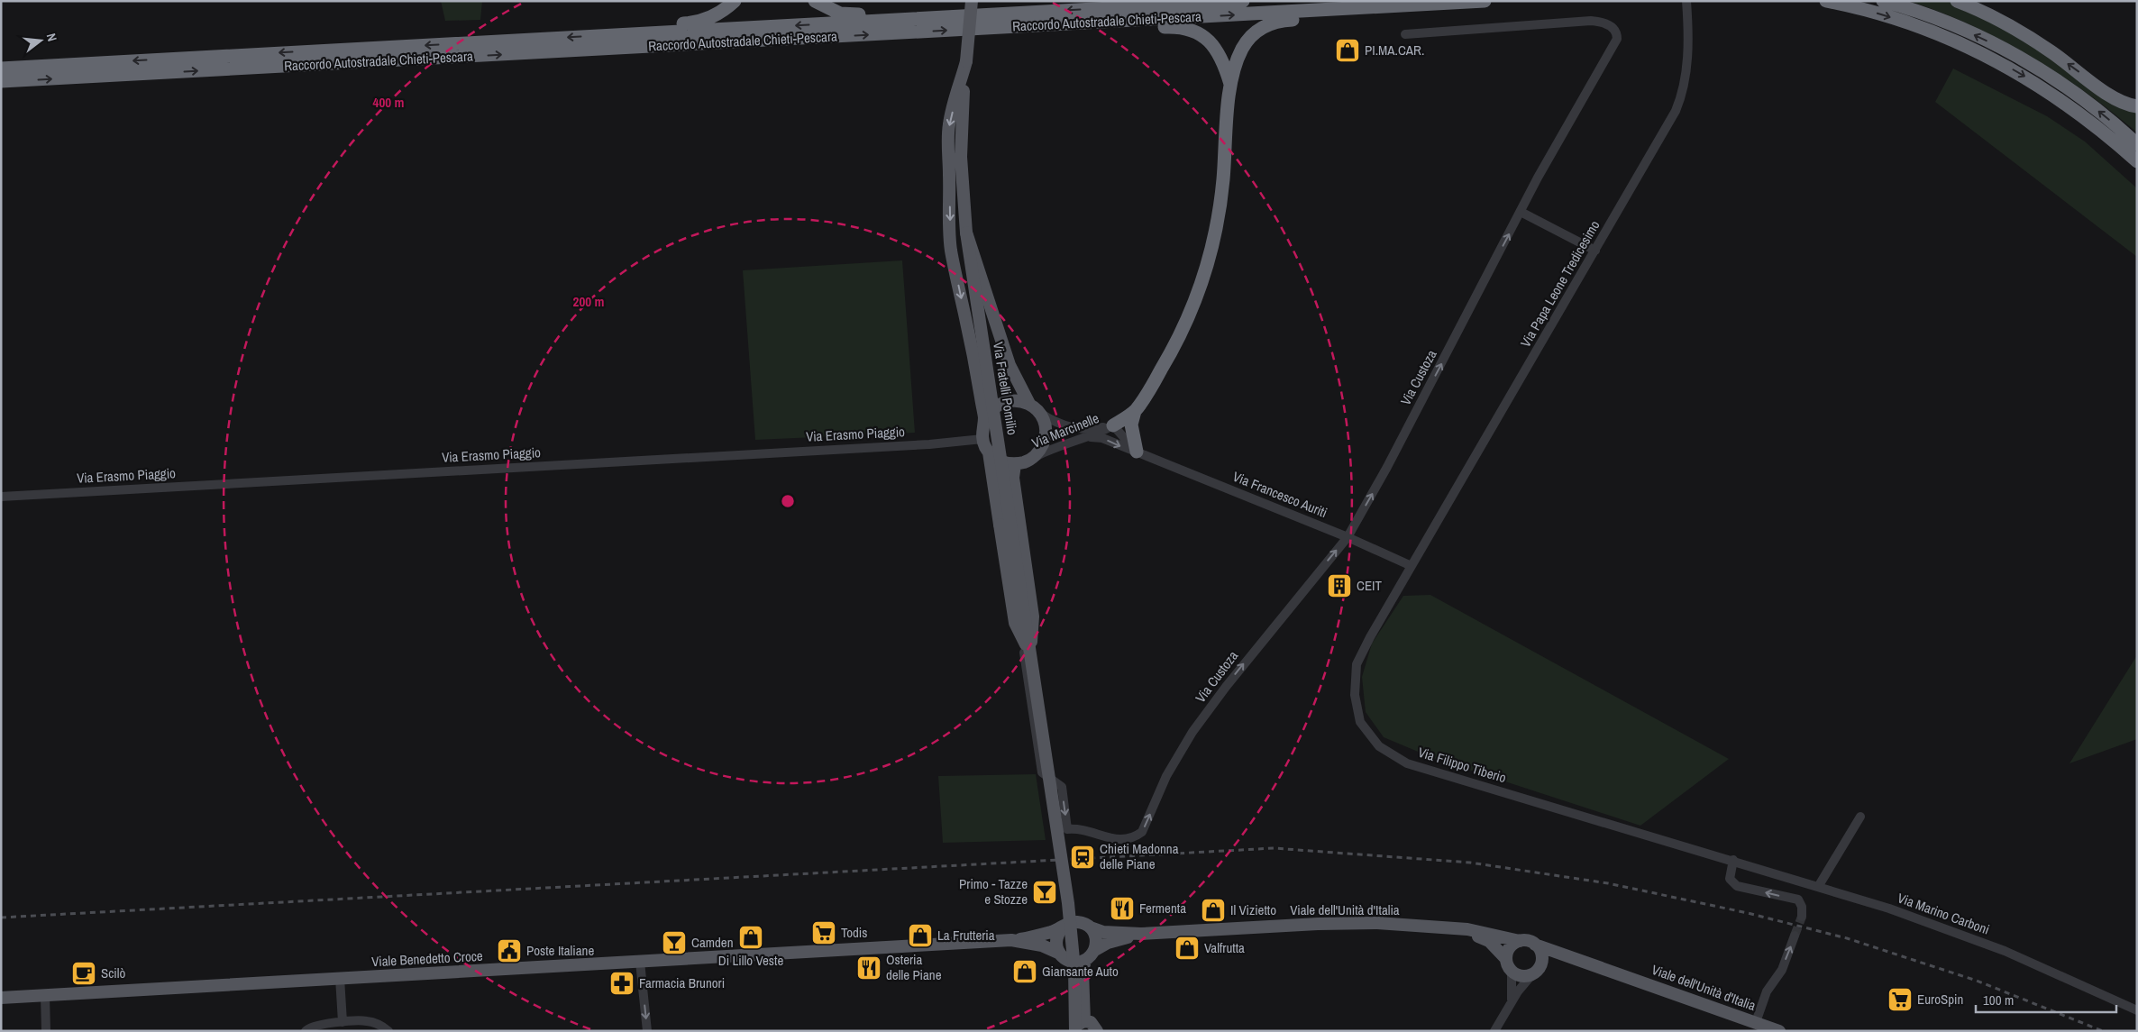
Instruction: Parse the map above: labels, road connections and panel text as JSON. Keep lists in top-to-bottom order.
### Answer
{
  "streets": {
    "highway": ["Raccordo Autostradale Chieti-Pescara"],
    "main road": ["Via Fratelli Pomilio", "Viale dell'Unità d'Italia", "Viale Benedetto Croce"],
    "street": [
      "Via Papa Leone Tredicesimo",
      "Via Custoza",
      "Via Marcinelle",
      "Via Erasmo Piaggio",
      "Via Francesco Auriti",
      "Via Filippo Tiberio",
      "Via Marino Carboni"
    ]
  },
  "crossings": [
    ["Via Papa Leone Tredicesimo", "Via Francesco Auriti"],
    ["Via Papa Leone Tredicesimo", "Via Filippo Tiberio"],
    ["Via Custoza", "Via Marcinelle"],
    ["Via Custoza", "Via Erasmo Piaggio"],
    ["Via Custoza", "Via Francesco Auriti"],
    ["Via Marcinelle", "Via Erasmo Piaggio"],
    ["Via Marcinelle", "Via Francesco Auriti"],
    ["Via Francesco Auriti", "Via Filippo Tiberio"],
    ["Via Filippo Tiberio", "Via Marino Carboni"]
  ],
  "places": {
    "shop": [
      "PI.MA.CAR.",
      "Il Vizietto",
      "La Frutteria",
      "Di Lillo Veste",
      "Valfrutta",
      "Giansante Auto"
    ],
    "building": ["CEIT"],
    "station": ["Chieti Madonna delle Piane"],
    "bar": ["Primo - Tazze e Stozze", "Camden"],
    "restaurant": ["Fermenta", "Osteria delle Piane"],
    "supermarket": ["Todis", "EuroSpin"],
    "public building": ["Poste Italiane"],
    "cafe": ["Scilò"],
    "pharmacy": ["Farmacia Brunori"]
  },
  "scale_bar": "100 m",
  "north": "right",
  "rings": ["400 m", "200 m"]
}
